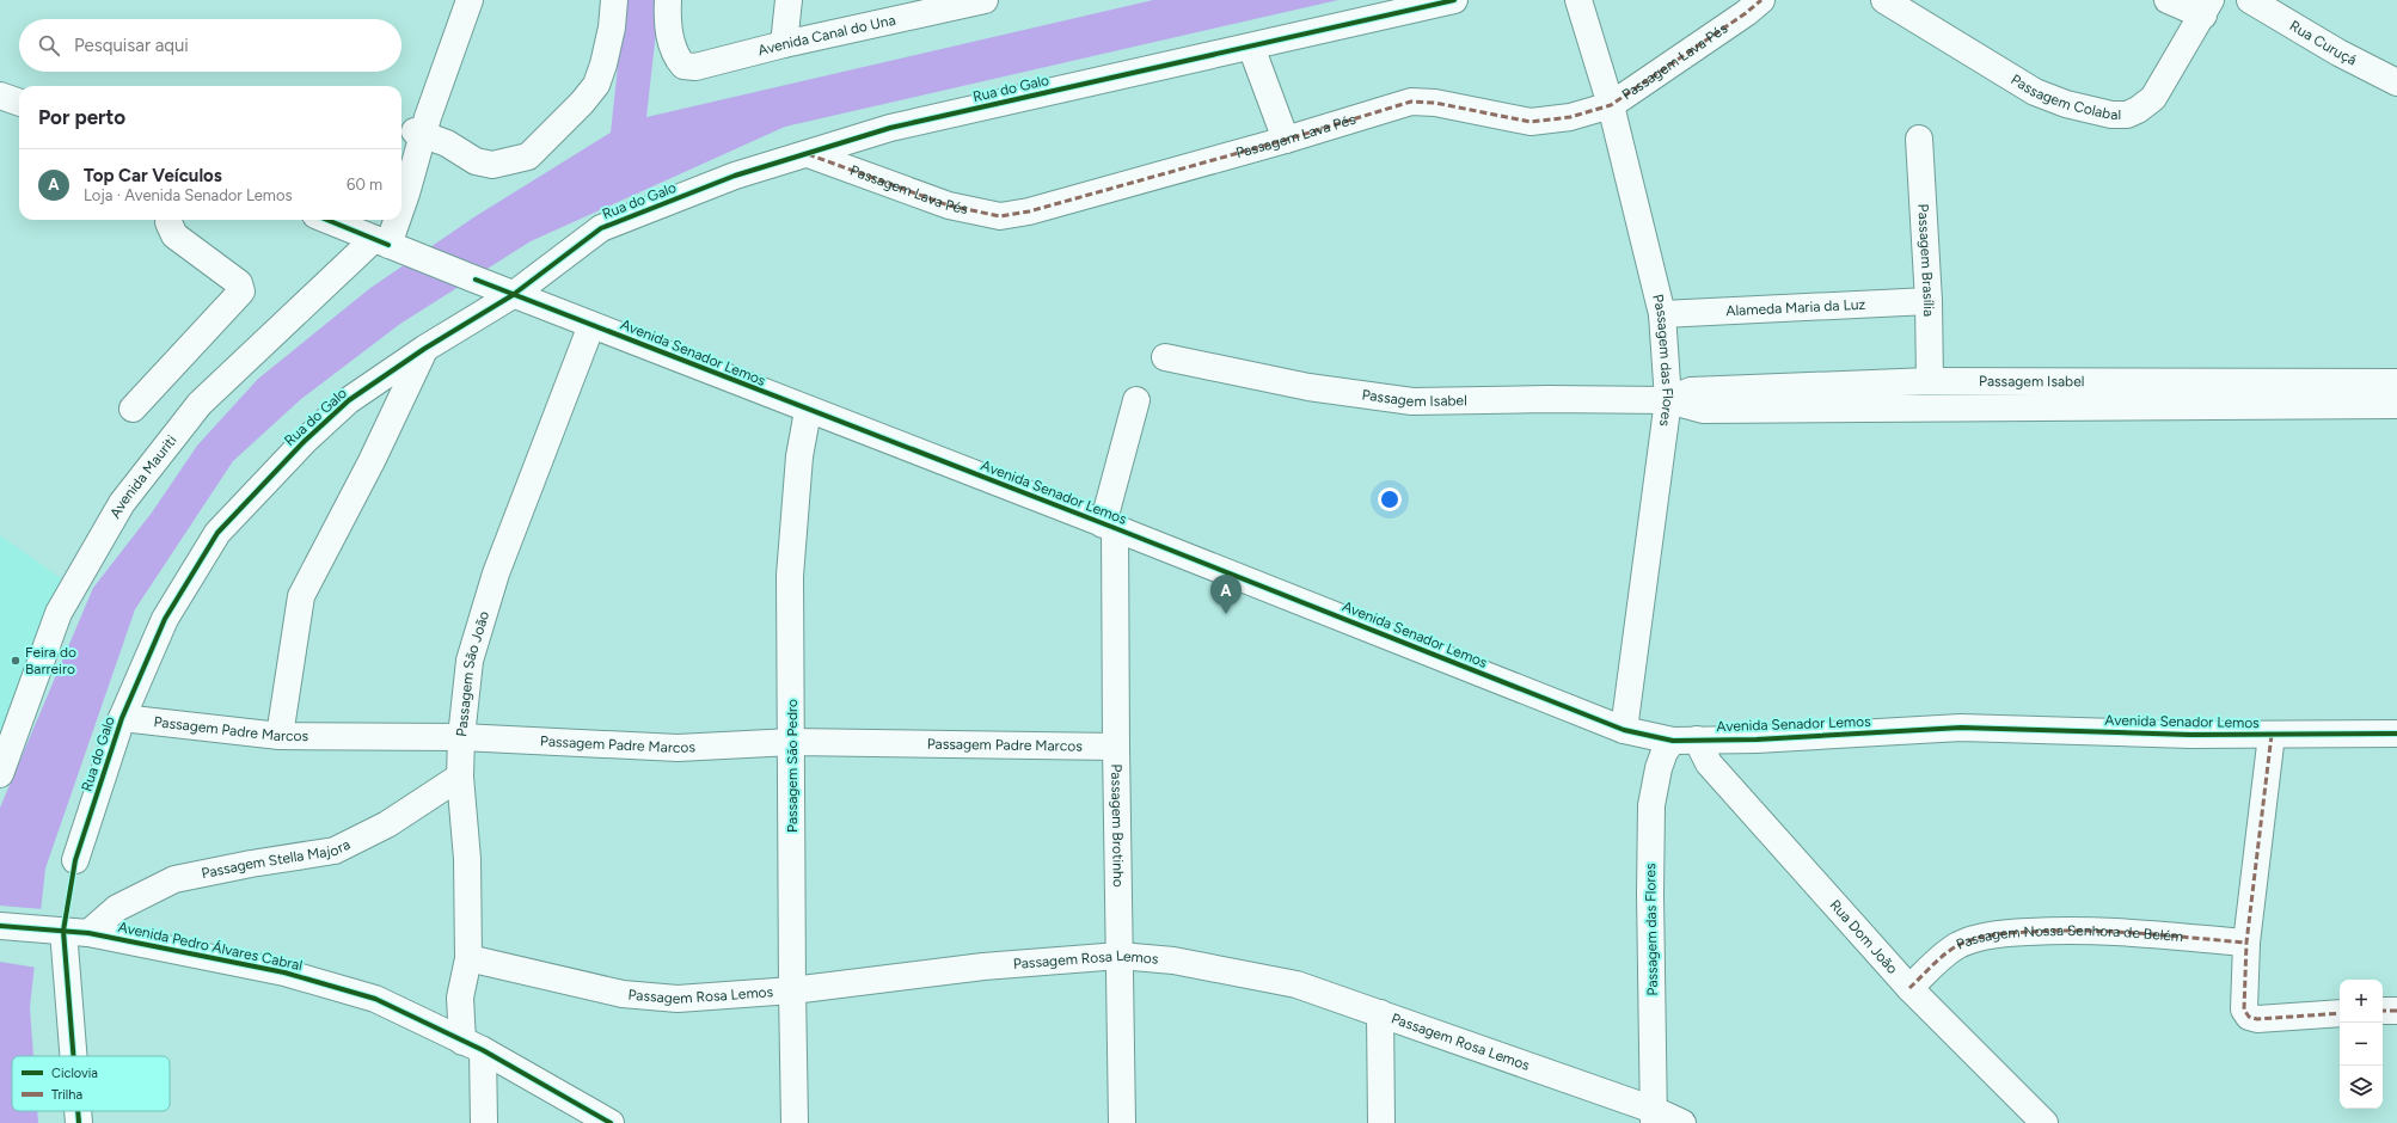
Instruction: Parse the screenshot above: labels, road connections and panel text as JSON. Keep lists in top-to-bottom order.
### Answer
{
  "streets": {
    "street": [
      "Avenida Canal do Una",
      "Rua Curuçá",
      "Passagem Lava Pés",
      "Rua do Galo",
      "Passagem Colabal",
      "Passagem Brasília",
      "Alameda Maria da Luz",
      "Avenida Senador Lemos",
      "Passagem das Flores",
      "Passagem Isabel",
      "Avenida Mauriti",
      "Passagem São João",
      "Passagem Padre Marcos",
      "Passagem São Pedro",
      "Passagem Brotinho",
      "Passagem Stella Majora",
      "Rua Dom João",
      "Passagem Nossa Senhora de Belém",
      "Avenida Pedro Álvares Cabral",
      "Passagem Rosa Lemos"
    ]
  },
  "crossings": [
    ["Passagem Lava Pés", "Rua do Galo"],
    ["Passagem Lava Pés", "Passagem das Flores"],
    ["Rua do Galo", "Avenida Senador Lemos"],
    ["Rua do Galo", "Passagem Padre Marcos"],
    ["Passagem Brasília", "Alameda Maria da Luz"],
    ["Passagem Brasília", "Passagem Isabel"],
    ["Alameda Maria da Luz", "Passagem das Flores"],
    ["Avenida Senador Lemos", "Passagem das Flores"],
    ["Avenida Senador Lemos", "Avenida Mauriti"],
    ["Avenida Senador Lemos", "Passagem São João"],
    ["Avenida Senador Lemos", "Passagem São Pedro"],
    ["Avenida Senador Lemos", "Passagem Brotinho"],
    ["Avenida Senador Lemos", "Rua Dom João"],
    ["Passagem das Flores", "Passagem Isabel"],
    ["Passagem das Flores", "Rua Dom João"],
    ["Passagem das Flores", "Passagem Rosa Lemos"],
    ["Passagem São João", "Passagem Padre Marcos"],
    ["Passagem São João", "Passagem Stella Majora"],
    ["Passagem São João", "Avenida Pedro Álvares Cabral"],
    ["Passagem São João", "Passagem Rosa Lemos"],
    ["Passagem Padre Marcos", "Passagem São Pedro"],
    ["Passagem Padre Marcos", "Passagem Brotinho"],
    ["Passagem São Pedro", "Passagem Rosa Lemos"],
    ["Passagem Brotinho", "Passagem Rosa Lemos"],
    ["Passagem Stella Majora", "Avenida Pedro Álvares Cabral"],
    ["Rua Dom João", "Passagem Nossa Senhora de Belém"]
  ],
  "places": ["Feira do Barreiro"],
  "legend": ["Ciclovia", "Trilha"],
  "page": {
    "search": "Pesquisar aqui",
    "heading": "Por perto",
    "list": [
      {
        "mark": "A",
        "name": "Top Car Veículos",
        "note": "Loja · Avenida Senador Lemos",
        "value": "60 m"
      }
    ],
    "pins": "A",
    "map_buttons": ["+", "−"]
  }
}
